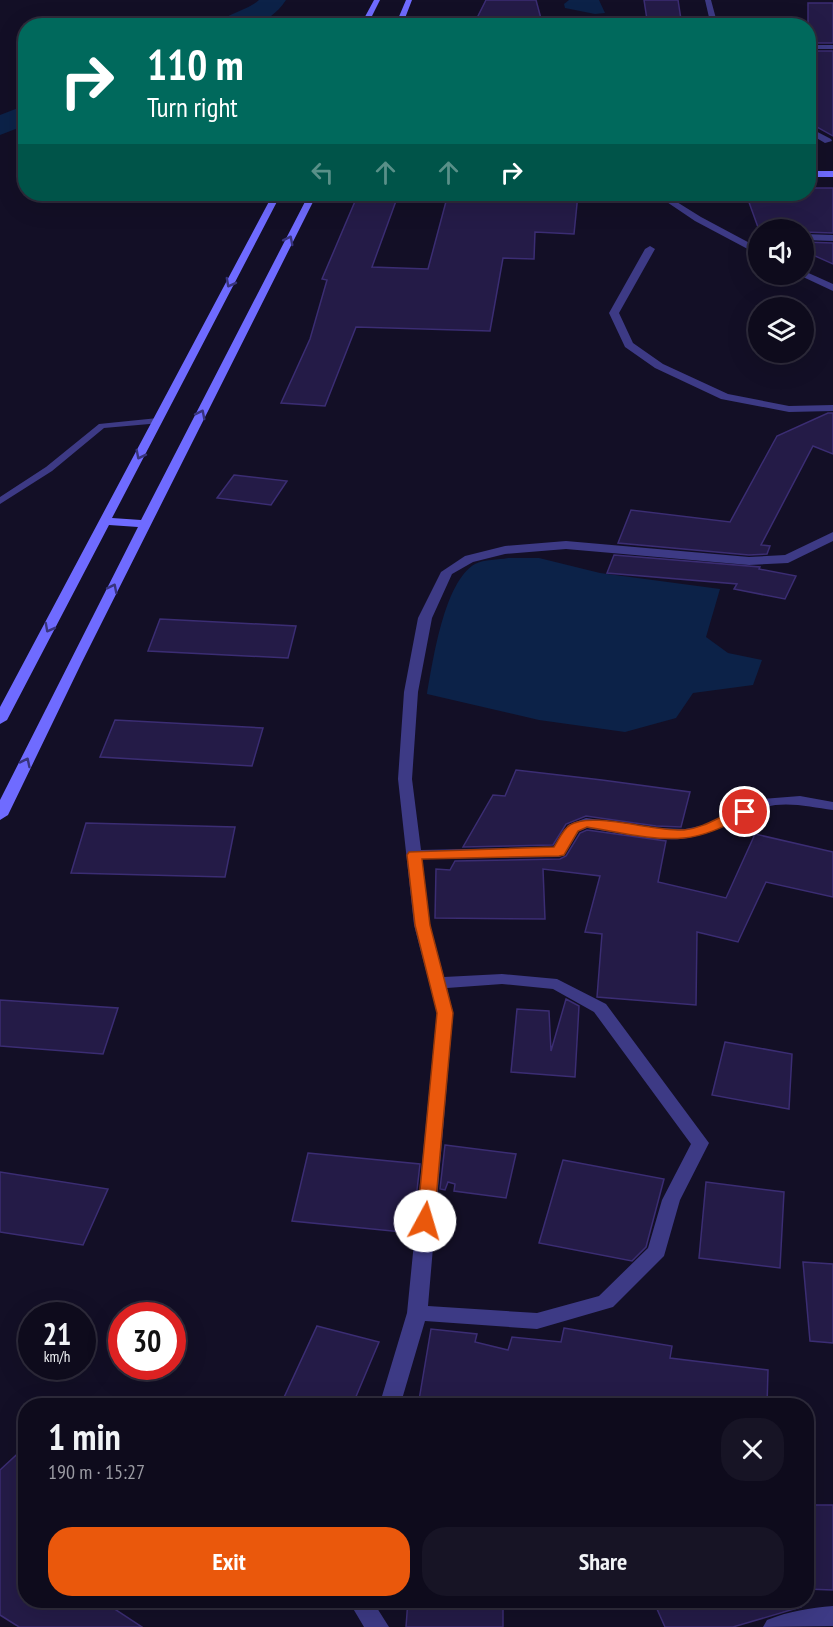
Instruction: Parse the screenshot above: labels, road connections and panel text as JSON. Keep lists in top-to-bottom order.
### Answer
{
  "page": {
    "turn": ["110 m", "Turn right"],
    "speed": "21 km/h",
    "limit": "30",
    "heading": ["1 min", "190 m · 15:27"],
    "buttons": ["Exit", "Share"]
  }
}
